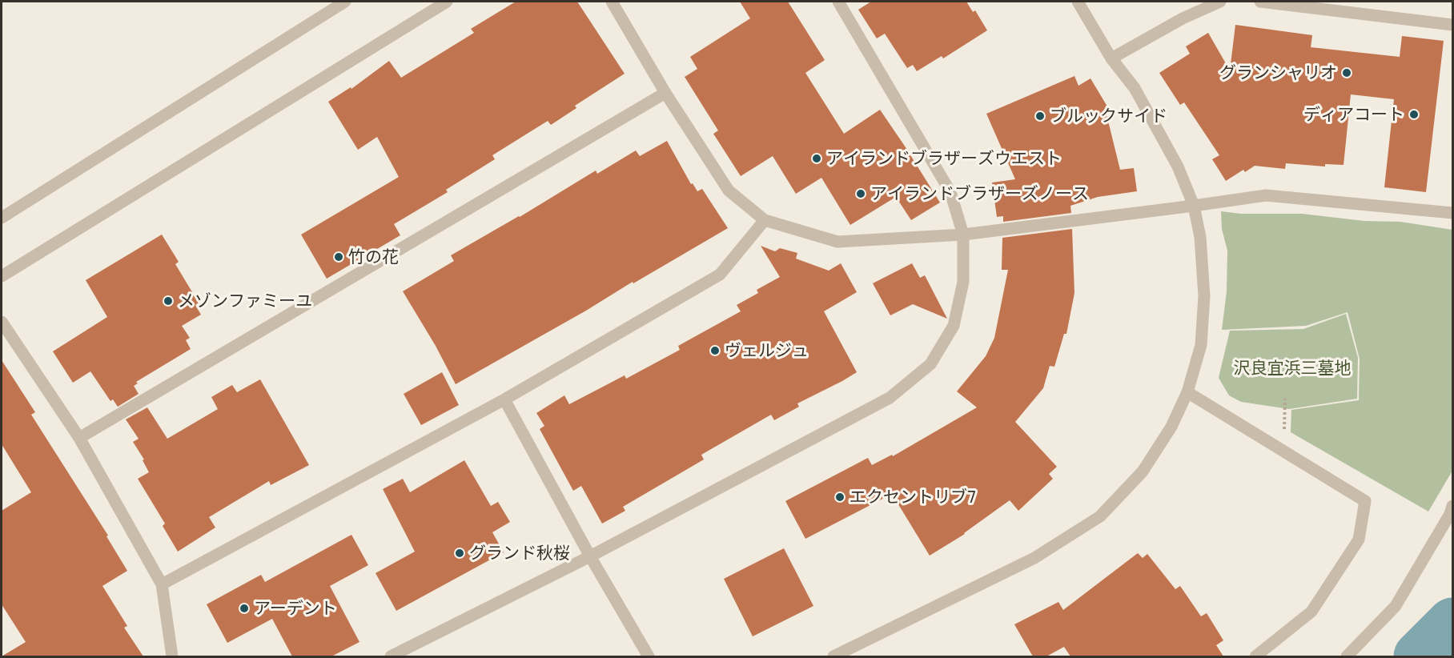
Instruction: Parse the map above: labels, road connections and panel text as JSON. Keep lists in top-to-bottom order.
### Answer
{
  "parks": ["沢良宜浜三墓地"],
  "places": [
    "グランシャリオ",
    "ディアコート",
    "ブルックサイド",
    "アイランドブラザーズウエスト",
    "アイランドブラザーズノース",
    "竹の花",
    "メゾンファミーユ",
    "ヴェルジュ",
    "エクセントリブ7",
    "グランド秋桜",
    "アーデント"
  ]
}
